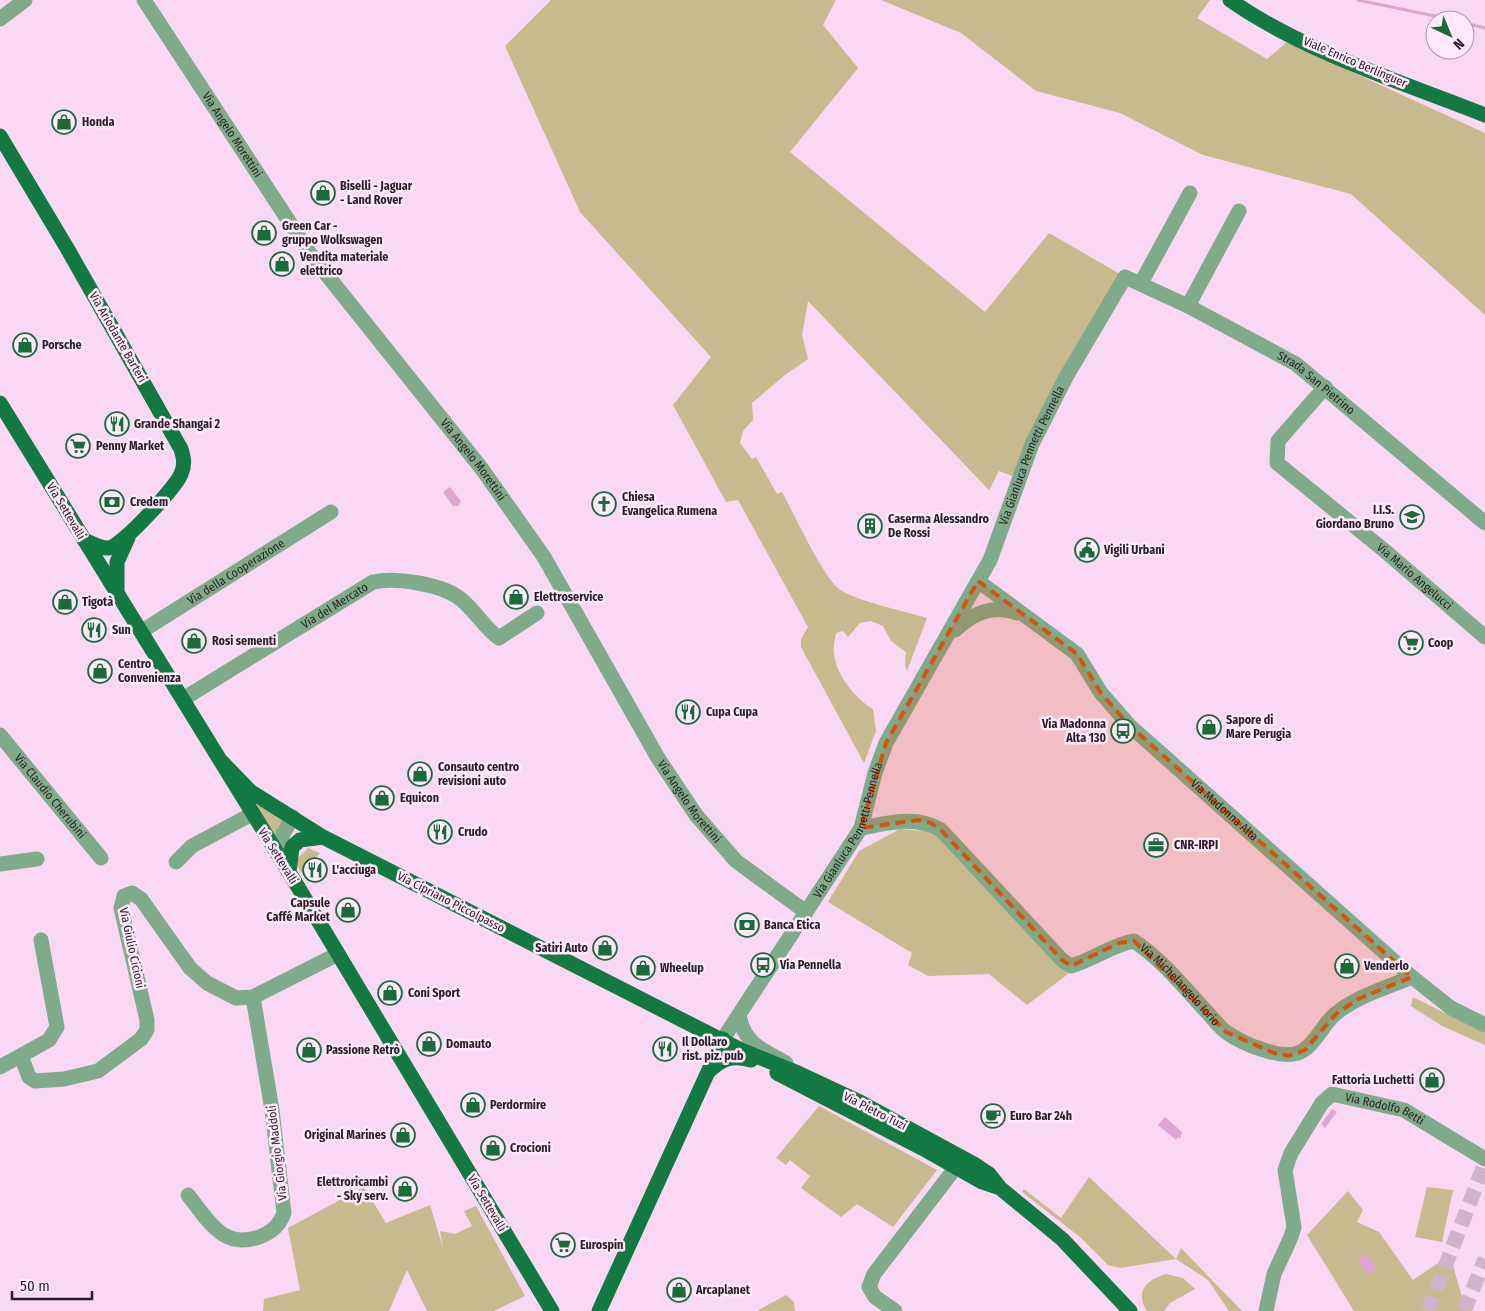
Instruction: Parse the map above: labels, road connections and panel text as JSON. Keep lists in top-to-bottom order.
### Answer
{
  "streets": {
    "main road": [
      "Viale Enrico Berlinguer",
      "Via Ariodante Barteri",
      "Via Settevalli",
      "Via Cipriano Piccolpasso",
      "Via Pietro Tuzi"
    ],
    "street": [
      "Via Angelo Morettini",
      "Strada San Pietrino",
      "Via Gianluca Pennetti Pennella",
      "Via della Cooperazione",
      "Via Mario Angelucci",
      "Via del Mercato",
      "Via Claudio Cherubini",
      "Via Madonna Alta",
      "Via Giulio Cicioni",
      "Via Michelangelo Iorio",
      "Via Rodolfo Betti",
      "Via Giorgio Maddoli"
    ]
  },
  "crossings": [
    ["Via Angelo Morettini", "Via Gianluca Pennetti Pennella"],
    ["Strada San Pietrino", "Via Gianluca Pennetti Pennella"],
    ["Strada San Pietrino", "Via Mario Angelucci"],
    ["Via Gianluca Pennetti Pennella", "Via Madonna Alta"],
    ["Via Gianluca Pennetti Pennella", "Via Cipriano Piccolpasso"],
    ["Via Gianluca Pennetti Pennella", "Via Michelangelo Iorio"],
    ["Via Gianluca Pennetti Pennella", "Via Pietro Tuzi"],
    ["Via Settevalli", "Via della Cooperazione"],
    ["Via Settevalli", "Via del Mercato"],
    ["Via Settevalli", "Via Cipriano Piccolpasso"],
    ["Via Settevalli", "Via Giulio Cicioni"],
    ["Via Madonna Alta", "Via Michelangelo Iorio"],
    ["Via Cipriano Piccolpasso", "Via Pietro Tuzi"],
    ["Via Giulio Cicioni", "Via Giorgio Maddoli"]
  ],
  "places": {
    "shop": [
      "Honda",
      "Biselli - Jaguar - Land Rover",
      "Green Car - gruppo Wolkswagen",
      "Vendita materiale elettrico",
      "Porsche",
      "Elettroservice",
      "Tigotà",
      "Rosi sementi",
      "Centro Convenienza",
      "Sapore di Mare Perugia",
      "Consauto centro revisioni auto",
      "Equicon",
      "Capsule Caffé Market",
      "Satiri Auto",
      "Venderlo",
      "Wheelup",
      "Coni Sport",
      "Domauto",
      "Passione Retrò",
      "Fattoria Luchetti",
      "Perdormire",
      "Original Marines",
      "Crocioni",
      "Elettroricambi - Sky serv.",
      "Arcaplanet"
    ],
    "restaurant": [
      "Grande Shangai 2",
      "Sun",
      "Cupa Cupa",
      "Crudo",
      "L'acciuga",
      "Il Dollaro rist. piz. pub"
    ],
    "supermarket": ["Penny Market", "Coop", "Eurospin"],
    "bank": ["Credem", "Banca Etica"],
    "church": ["Chiesa Evangelica Rumena"],
    "school or university": ["I.I.S. Giordano Bruno"],
    "building": ["Caserma Alessandro De Rossi"],
    "public building": ["Vigili Urbani"],
    "bus stop": ["Via Madonna Alta 130", "Via Pennella"],
    "office": ["CNR-IRPI"],
    "cafe": ["Euro Bar 24h"]
  },
  "scale_bar": "50 m",
  "north": "bottom right"
}
